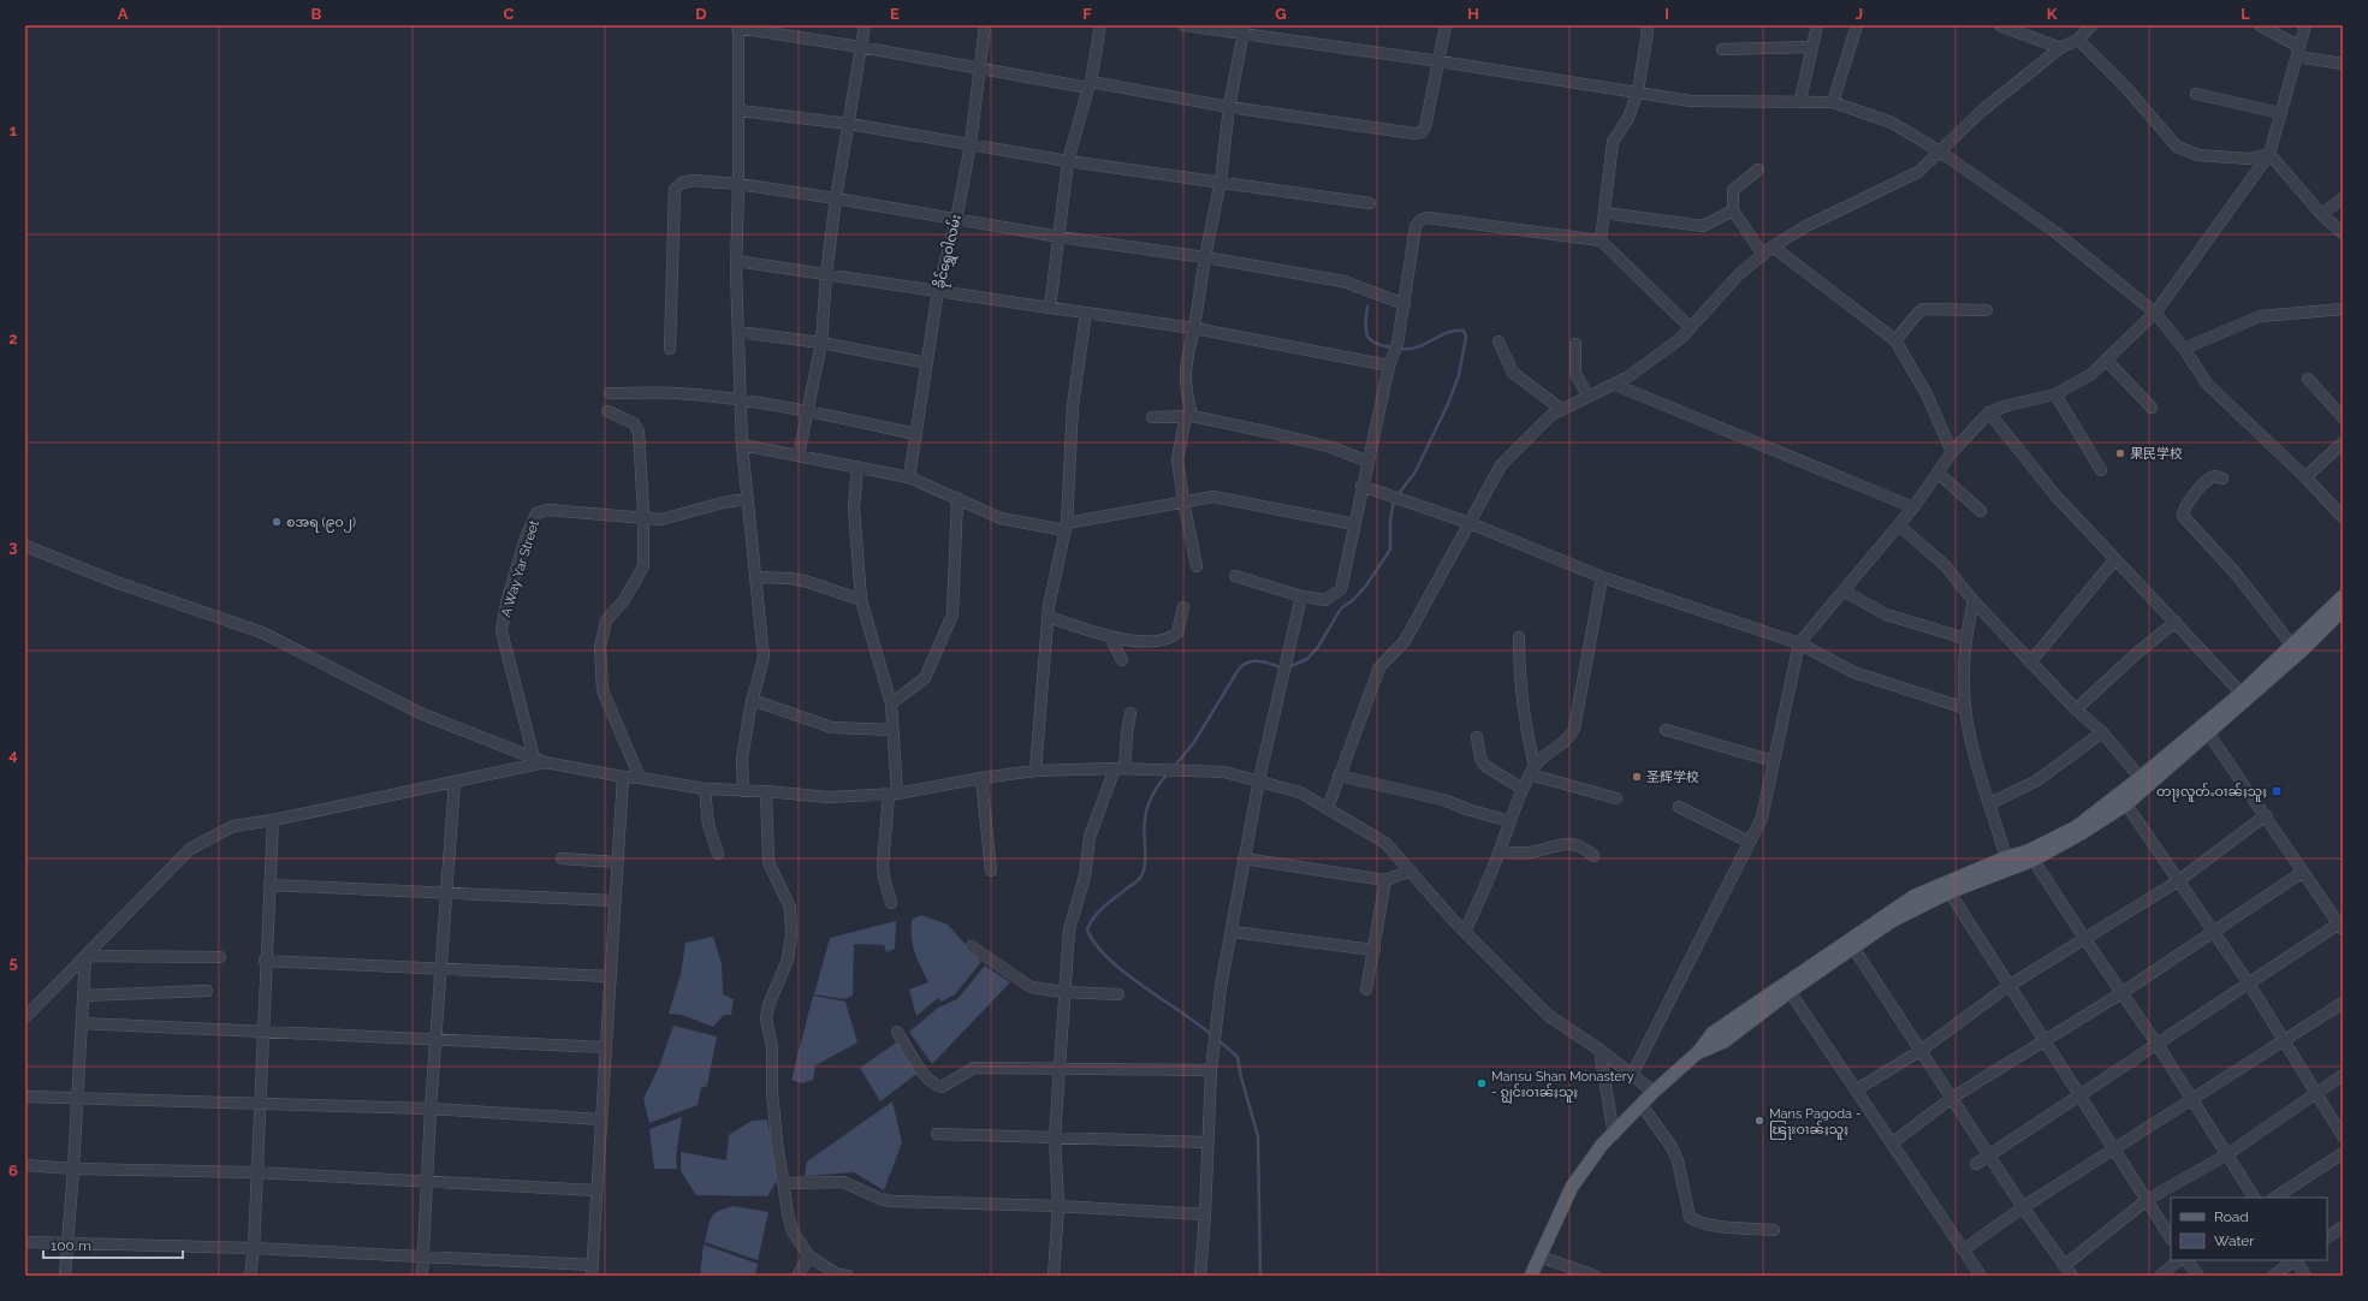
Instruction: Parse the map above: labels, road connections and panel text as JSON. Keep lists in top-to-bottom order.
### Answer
{
  "streets": {
    "street": ["ခိုင်ရွှေဝါလမ်း", "A Way Yar Street"]
  },
  "places": {
    "other": [
      "果民学校",
      "စအရ (၉၀၂)",
      "圣辉学校",
      "Mansu Shan Monastery - ၵျွင်းဝၢၼ်ႈသူႈ",
      "Mans Pagoda - ၽြႃးဝၢၼ်ႈသူႈ"
    ],
    "transit": ["တႃႈလူတ်ႉဝၢၼ်ႈသူႈ"]
  },
  "legend": ["Road", "Water"],
  "scale_bar": "100 m",
  "grid": {
    "columns": [
      "A",
      "B",
      "C",
      "D",
      "E",
      "F",
      "G",
      "H",
      "I",
      "J",
      "K",
      "L"
    ],
    "rows": [
      "1",
      "2",
      "3",
      "4",
      "5",
      "6"
    ]
  }
}
